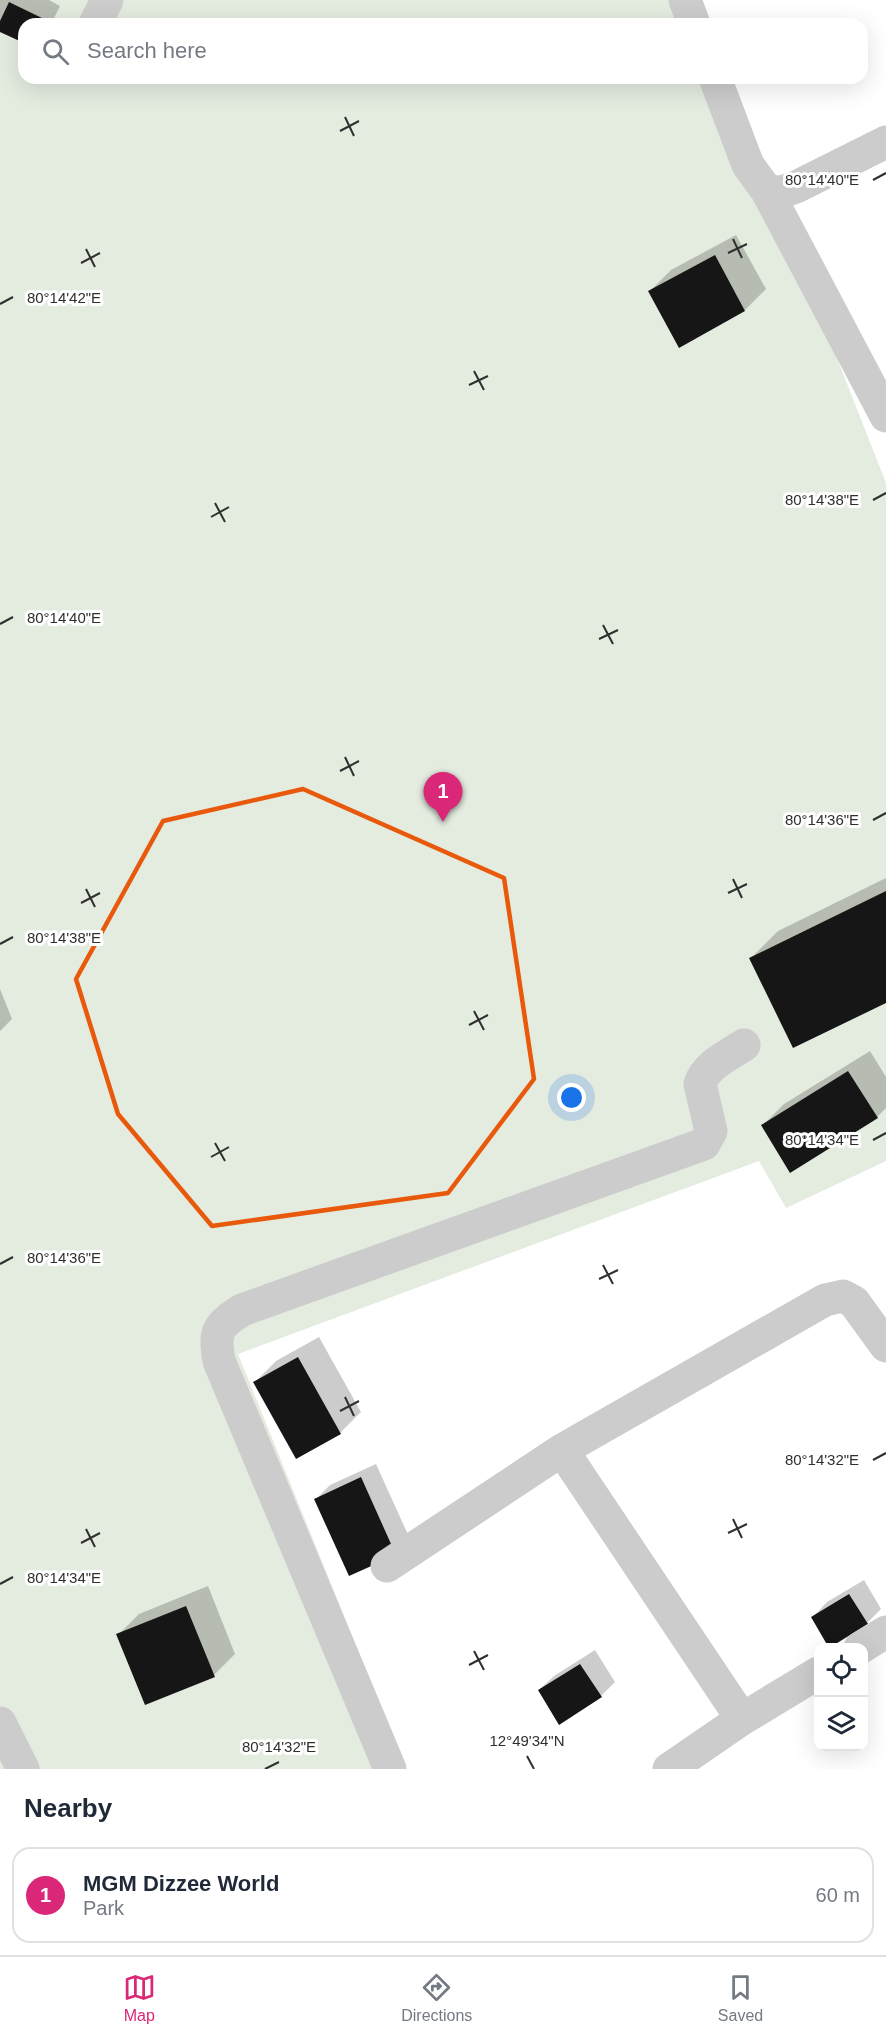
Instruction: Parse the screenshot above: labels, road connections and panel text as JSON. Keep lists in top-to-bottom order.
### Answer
{
  "page": {
    "search": "Search here",
    "pins": "1",
    "heading": "Nearby",
    "list": [
      {
        "mark": "1",
        "name": "MGM Dizzee World",
        "note": "Park",
        "value": "60 m"
      }
    ],
    "nav": ["Map", "Directions", "Saved"]
  },
  "coordinates": [
    "80°14'40\"E",
    "80°14'42\"E",
    "80°14'38\"E",
    "80°14'36\"E",
    "80°14'34\"E",
    "80°14'32\"E",
    "12°49'34\"N"
  ]
}
